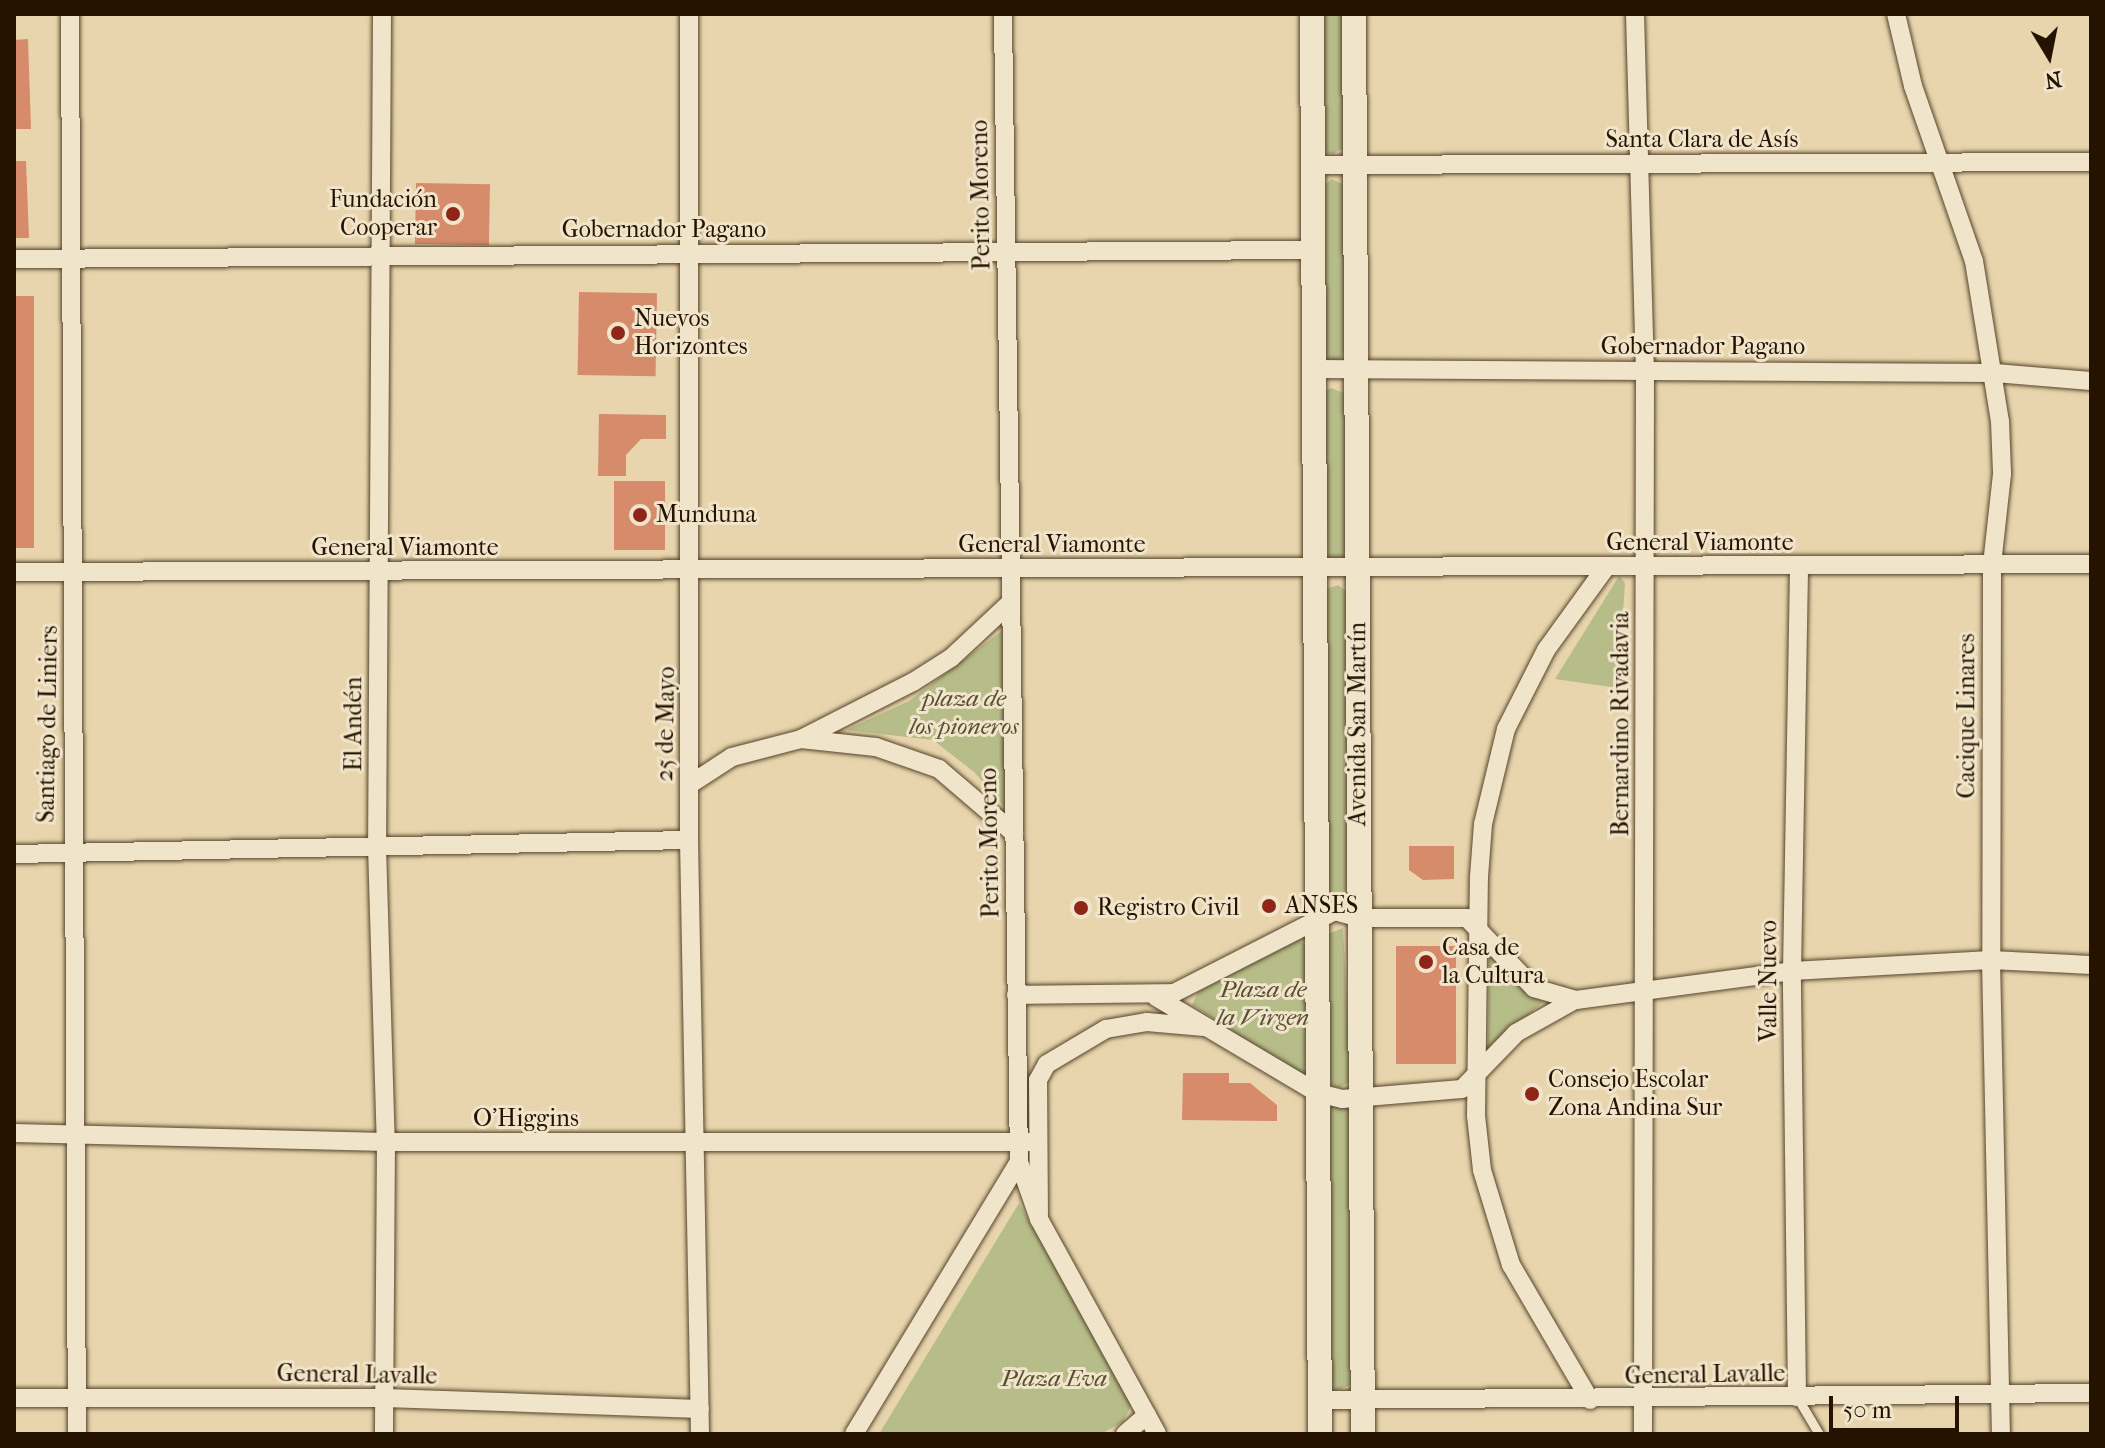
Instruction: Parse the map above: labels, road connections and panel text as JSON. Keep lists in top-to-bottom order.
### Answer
{
  "streets": {
    "main road": ["Avenida San Martín"],
    "street": [
      "Santa Clara de Asís",
      "Perito Moreno",
      "Gobernador Pagano",
      "General Viamonte",
      "Cacique Linares",
      "Santiago de Liniers",
      "El Andén",
      "25 de Mayo",
      "Bernardino Rivadavia",
      "Valle Nuevo",
      "O'Higgins",
      "General Lavalle"
    ]
  },
  "crossings": [
    ["Santa Clara de Asís", "Cacique Linares"],
    ["Santa Clara de Asís", "Avenida San Martín"],
    ["Santa Clara de Asís", "Bernardino Rivadavia"],
    ["Perito Moreno", "Gobernador Pagano"],
    ["Perito Moreno", "General Viamonte"],
    ["Perito Moreno", "O'Higgins"],
    ["Gobernador Pagano", "Cacique Linares"],
    ["Gobernador Pagano", "Santiago de Liniers"],
    ["Gobernador Pagano", "El Andén"],
    ["Gobernador Pagano", "25 de Mayo"],
    ["Gobernador Pagano", "Avenida San Martín"],
    ["Gobernador Pagano", "Bernardino Rivadavia"],
    ["General Viamonte", "Cacique Linares"],
    ["General Viamonte", "Santiago de Liniers"],
    ["General Viamonte", "El Andén"],
    ["General Viamonte", "25 de Mayo"],
    ["General Viamonte", "Avenida San Martín"],
    ["General Viamonte", "Bernardino Rivadavia"],
    ["General Viamonte", "Valle Nuevo"],
    ["Cacique Linares", "General Lavalle"],
    ["Santiago de Liniers", "O'Higgins"],
    ["Santiago de Liniers", "General Lavalle"],
    ["El Andén", "O'Higgins"],
    ["El Andén", "General Lavalle"],
    ["25 de Mayo", "O'Higgins"],
    ["25 de Mayo", "General Lavalle"],
    ["Avenida San Martín", "General Lavalle"],
    ["Bernardino Rivadavia", "General Lavalle"],
    ["Valle Nuevo", "General Lavalle"]
  ],
  "parks": ["plaza de los pioneros", "Plaza de la Virgen", "Plaza Eva"],
  "places": [
    "Fundación Cooperar",
    "Nuevos Horizontes",
    "Munduna",
    "ANSES",
    "Registro Civil",
    "Casa de la Cultura",
    "Consejo Escolar Zona Andina Sur"
  ],
  "scale_bar": "50 m",
  "north": "bottom"
}
